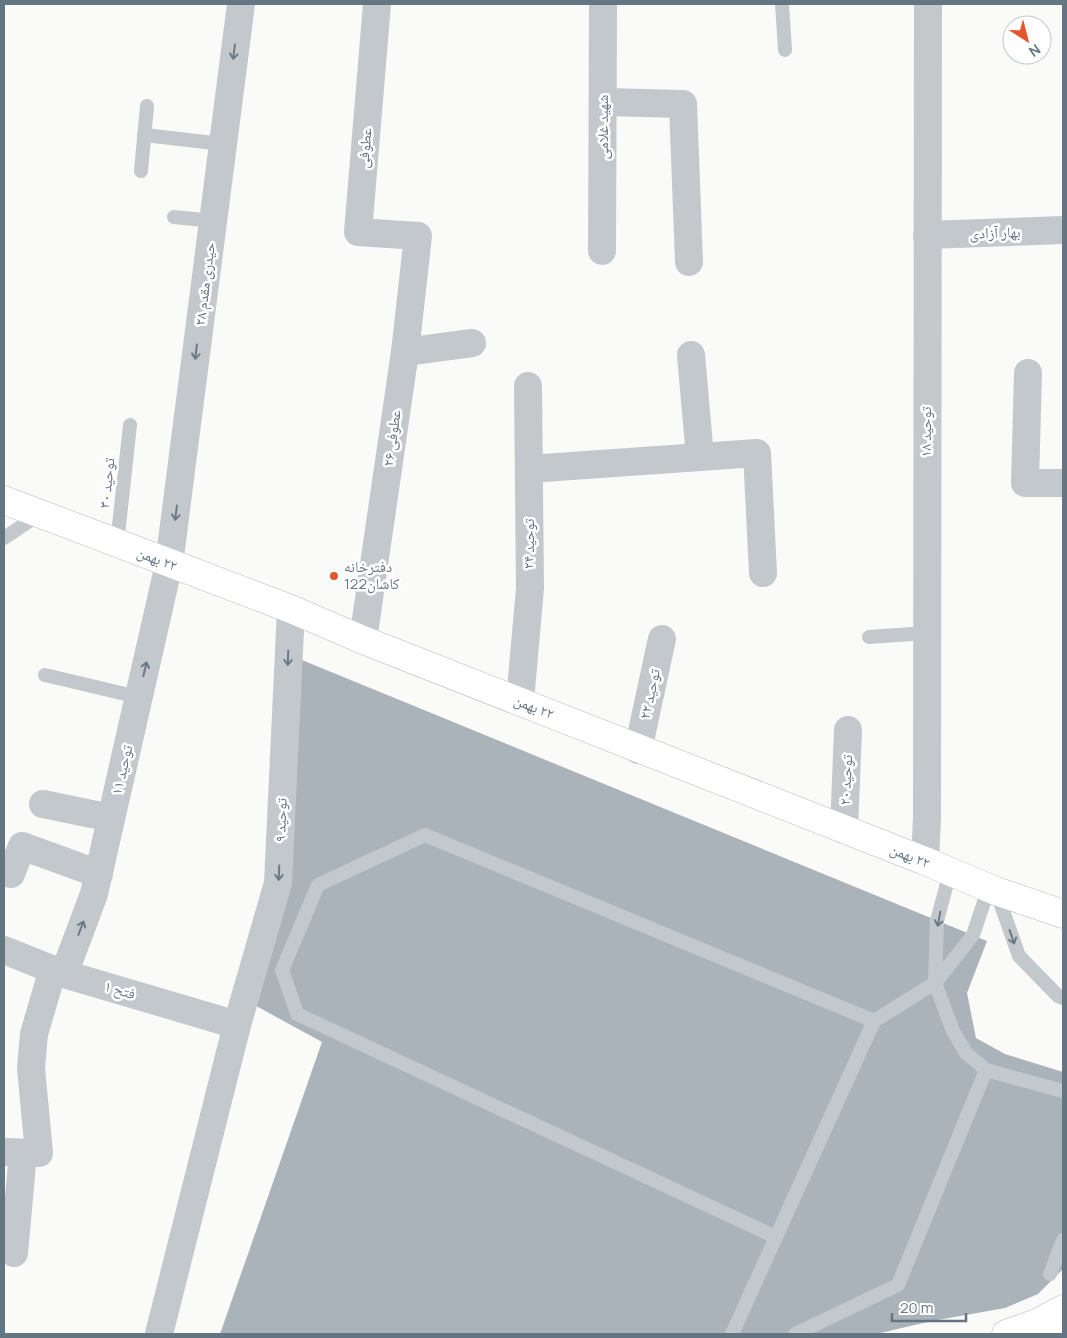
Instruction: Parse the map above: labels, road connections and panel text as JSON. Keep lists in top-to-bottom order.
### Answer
{
  "streets": {
    "main road": ["٢٢ بهمن"],
    "street": [
      "شهید غلامی",
      "عطوفی",
      "بهار آزادی",
      "حیدری مقدم ۲۸",
      "توحید ۱۸",
      "عطوفی ۲۶",
      "توحید ۲۴",
      "توحید ۲۲",
      "توحید ۱۱",
      "توحید ۲۰",
      "توحید ۹",
      "فتح ۱"
    ],
    "lane": ["توحید ۳۰"]
  },
  "crossings": [
    ["عطوفی", "عطوفی ۲۶"],
    ["بهار آزادی", "توحید ۱۸"],
    ["حیدری مقدم ۲۸", "٢٢ بهمن"],
    ["حیدری مقدم ۲۸", "توحید ۱۱"],
    ["توحید ۱۸", "٢٢ بهمن"],
    ["عطوفی ۲۶", "٢٢ بهمن"],
    ["توحید ۳۰", "٢٢ بهمن"],
    ["توحید ۲۴", "٢٢ بهمن"],
    ["٢٢ بهمن", "توحید ۲۲"],
    ["٢٢ بهمن", "توحید ۱۱"],
    ["٢٢ بهمن", "توحید ۲۰"],
    ["٢٢ بهمن", "توحید ۹"],
    ["توحید ۱۱", "فتح ۱"],
    ["توحید ۹", "فتح ۱"]
  ],
  "one_way": ["حیدری مقدم ۲۸", "توحید ۱۱", "توحید ۹"],
  "places": ["دفترخانه 122کاشان"],
  "scale_bar": "20 m",
  "north": "bottom right"
}
